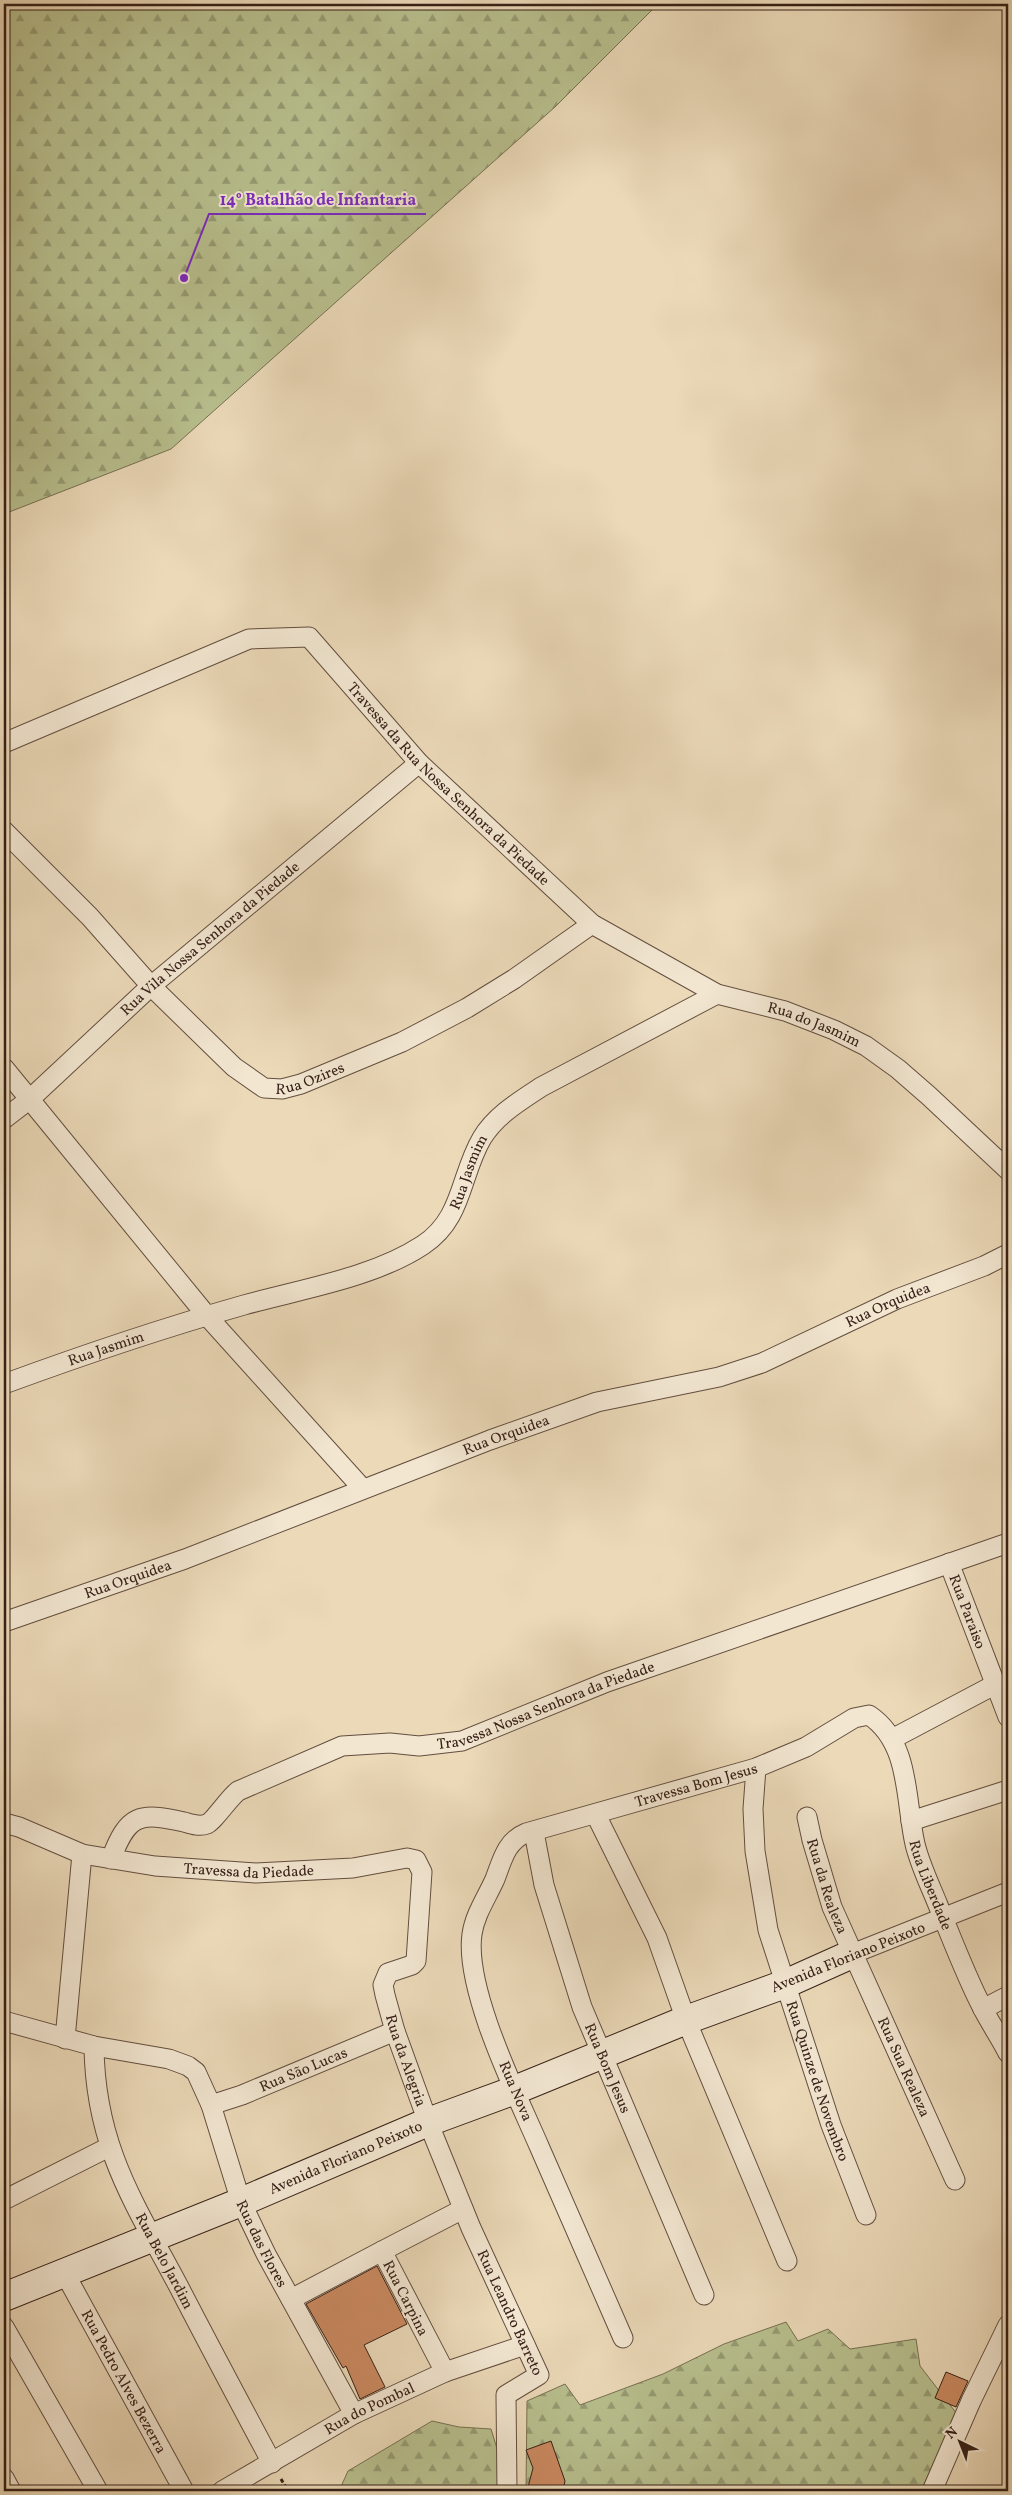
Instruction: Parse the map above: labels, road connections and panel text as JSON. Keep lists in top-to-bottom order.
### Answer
{
  "streets": {
    "street": [
      "Travessa da Rua Nossa Senhora da Piedade",
      "Rua Vila Nossa Senhora da Piedade",
      "Rua do Jasmim",
      "Rua Ozires",
      "Rua Jasmim",
      "Rua Orquidea",
      "Rua Paraiso",
      "Travessa Nossa Senhora da Piedade",
      "Travessa Bom Jesus",
      "Travessa da Piedade",
      "Rua Liberdade",
      "Rua da Realeza",
      "Avenida Floriano Peixoto",
      "Rua da Alegria",
      "Rua Bom Jesus",
      "Rua Sua Realeza",
      "Rua São Lucas",
      "Rua Quinze de Novembro",
      "Rua Nova",
      "Rua das Flores",
      "Rua Belo Jardim",
      "Rua Carpina",
      "Rua Leandro Barreto",
      "Rua Pedro Alves Bezerra",
      "Rua do Pombal"
    ]
  },
  "crossings": [
    ["Travessa da Rua Nossa Senhora da Piedade", "Rua Vila Nossa Senhora da Piedade"],
    ["Travessa da Rua Nossa Senhora da Piedade", "Rua do Jasmim"],
    ["Travessa da Rua Nossa Senhora da Piedade", "Rua Ozires"],
    ["Rua Vila Nossa Senhora da Piedade", "Rua Ozires"],
    ["Rua do Jasmim", "Rua Ozires"],
    ["Rua do Jasmim", "Rua Jasmim"],
    ["Rua Paraiso", "Travessa Nossa Senhora da Piedade"],
    ["Travessa Nossa Senhora da Piedade", "Travessa da Piedade"],
    ["Travessa Bom Jesus", "Rua Liberdade"],
    ["Travessa Bom Jesus", "Rua Bom Jesus"],
    ["Travessa Bom Jesus", "Rua Quinze de Novembro"],
    ["Travessa Bom Jesus", "Rua Nova"],
    ["Travessa da Piedade", "Rua da Alegria"],
    ["Rua Liberdade", "Avenida Floriano Peixoto"],
    ["Rua da Realeza", "Avenida Floriano Peixoto"],
    ["Rua da Realeza", "Rua Sua Realeza"],
    ["Avenida Floriano Peixoto", "Rua da Alegria"],
    ["Avenida Floriano Peixoto", "Rua Bom Jesus"],
    ["Avenida Floriano Peixoto", "Rua Sua Realeza"],
    ["Avenida Floriano Peixoto", "Rua Quinze de Novembro"],
    ["Avenida Floriano Peixoto", "Rua Nova"],
    ["Avenida Floriano Peixoto", "Rua das Flores"],
    ["Avenida Floriano Peixoto", "Rua Belo Jardim"],
    ["Avenida Floriano Peixoto", "Rua Pedro Alves Bezerra"],
    ["Rua da Alegria", "Rua São Lucas"],
    ["Rua da Alegria", "Rua Carpina"],
    ["Rua da Alegria", "Rua Leandro Barreto"],
    ["Rua São Lucas", "Rua das Flores"],
    ["Rua das Flores", "Rua Belo Jardim"],
    ["Rua das Flores", "Rua do Pombal"],
    ["Rua Belo Jardim", "Rua do Pombal"],
    ["Rua Carpina", "Rua Leandro Barreto"],
    ["Rua Carpina", "Rua do Pombal"],
    ["Rua Leandro Barreto", "Rua do Pombal"]
  ],
  "places": ["14° Batalhão de Infantaria"],
  "north": "top left"
}
